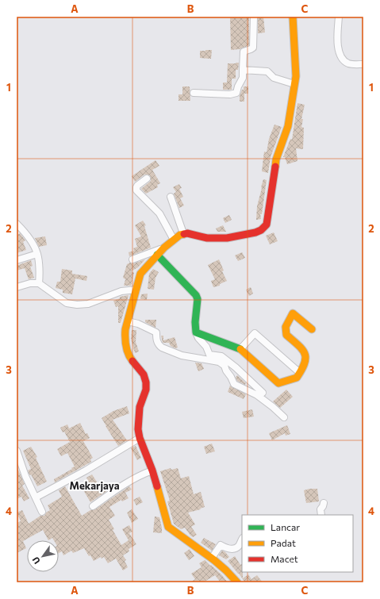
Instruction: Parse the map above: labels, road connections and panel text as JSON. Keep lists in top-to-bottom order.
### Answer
{
  "districts": ["Mekarjaya"],
  "legend": ["Lancar", "Padat", "Macet"],
  "north": "bottom left",
  "grid": {
    "columns": ["A", "B", "C"],
    "rows": [
      "1",
      "2",
      "3",
      "4"
    ]
  }
}
